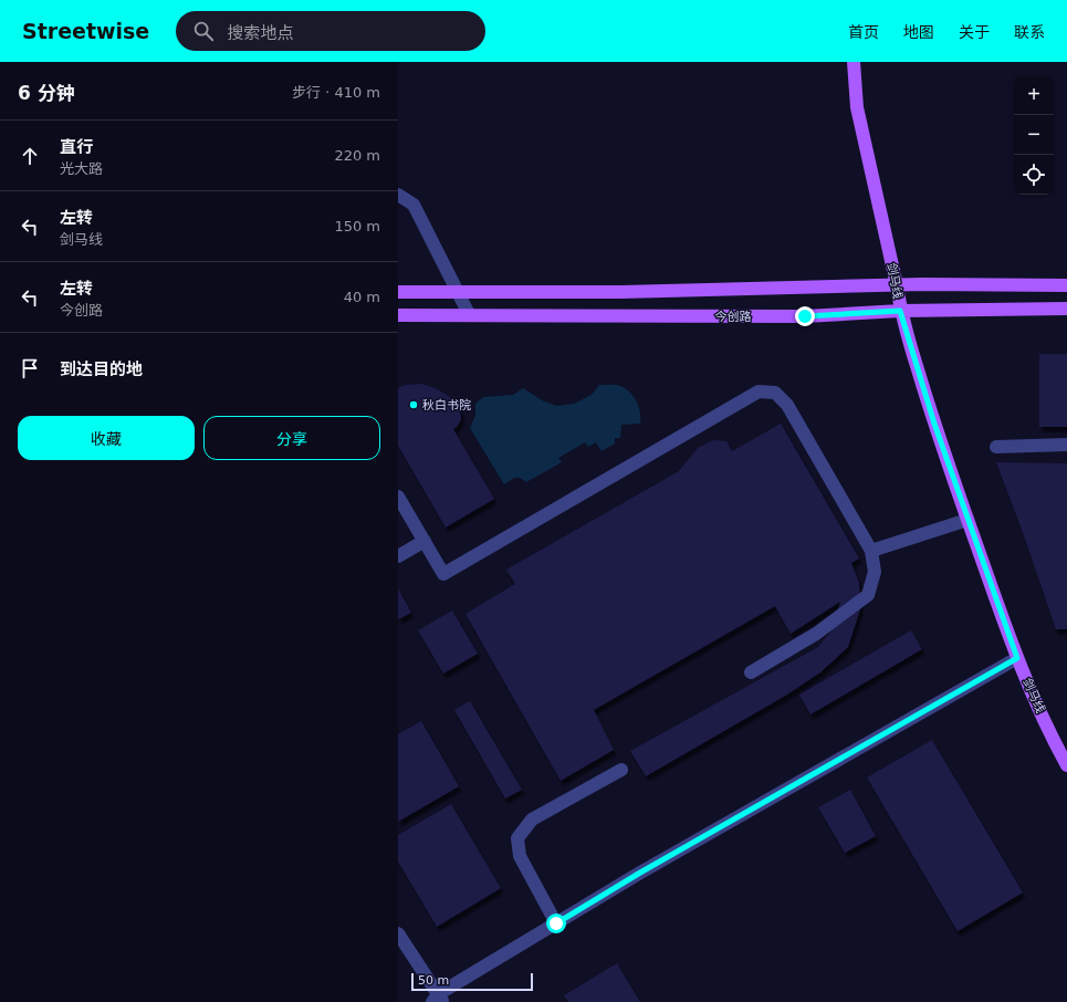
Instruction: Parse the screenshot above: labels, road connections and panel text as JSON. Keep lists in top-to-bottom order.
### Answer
{
  "streets": {
    "main road": ["剑马线", "今创路"]
  },
  "crossings": [
    ["剑马线", "今创路"]
  ],
  "places": ["秋白书院"],
  "scale_bar": "50 m",
  "page": {
    "header": "Streetwise",
    "search": "搜索地点",
    "nav": [
      "首页",
      "地图",
      "关于",
      "联系"
    ],
    "heading": ["6 分钟", "步行 · 410 m"],
    "map_buttons": ["+", "−"],
    "list": [
      ["直行", "光大路", "220 m"],
      ["左转", "剑马线", "150 m"],
      ["左转", "今创路", "40 m"],
      "到达目的地"
    ],
    "buttons": ["收藏", "分享"],
    "scale": "50 m"
  }
}
